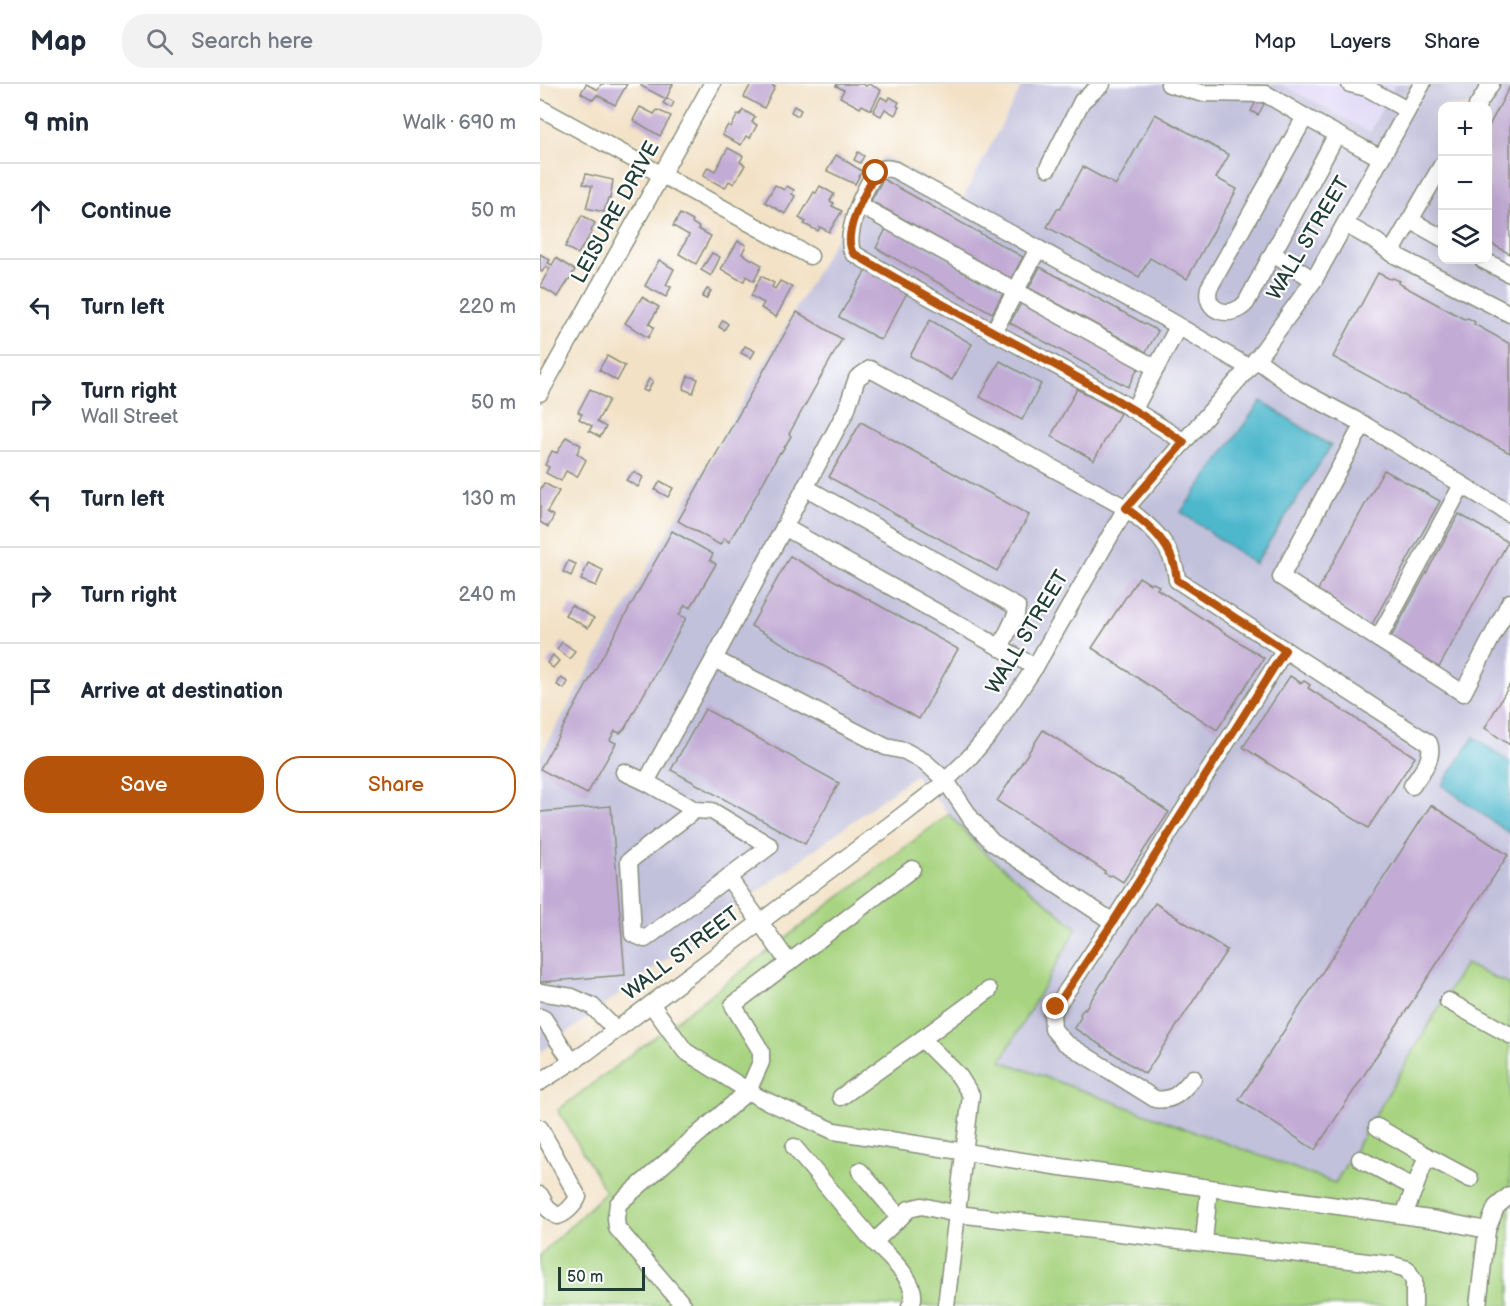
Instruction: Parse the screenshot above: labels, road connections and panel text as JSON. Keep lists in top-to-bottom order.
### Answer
{
  "streets": {
    "street": ["LEISURE DRIVE", "WALL STREET"]
  },
  "scale_bar": "50 m",
  "page": {
    "header": "Map",
    "search": "Search here",
    "nav": ["Map", "Layers", "Share"],
    "heading": ["9 min", "Walk · 690 m"],
    "map_buttons": ["+", "−"],
    "list": [
      ["Continue", "50 m"],
      ["Turn left", "220 m"],
      ["Turn right", "Wall Street", "50 m"],
      ["Turn left", "130 m"],
      ["Turn right", "240 m"],
      "Arrive at destination"
    ],
    "buttons": ["Save", "Share"],
    "scale": "50 m"
  }
}
